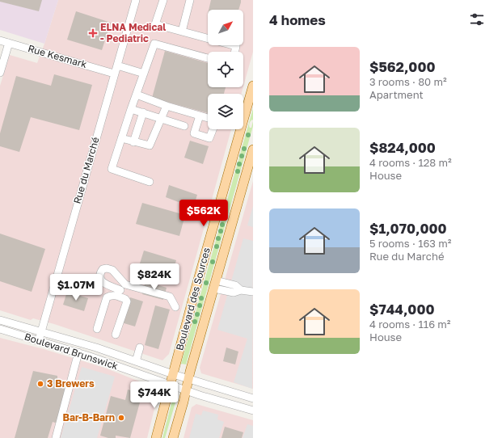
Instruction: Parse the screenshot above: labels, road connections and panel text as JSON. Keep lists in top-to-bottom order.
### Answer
{
  "streets": {
    "main road": ["Boulevard des Sources"],
    "street": ["Rue Kesmark", "Rue du Marché", "Boulevard Brunswick"]
  },
  "crossings": [
    ["Rue Kesmark", "Rue du Marché"],
    ["Rue du Marché", "Boulevard Brunswick"],
    ["Boulevard des Sources", "Boulevard Brunswick"]
  ],
  "places": {
    "health": ["ELNA Medical - Pediatric"],
    "other": ["3 Brewers", "Bar-B-Barn"]
  },
  "north": "top right",
  "page": {
    "heading": "4 homes",
    "list": [
      {
        "name": "$562,000",
        "note": "3 rooms · 80 m² · Apartment"
      },
      {
        "name": "$824,000",
        "note": "4 rooms · 128 m² · House"
      },
      {
        "name": "$1,070,000",
        "note": "5 rooms · 163 m² · Rue du Marché"
      },
      {
        "name": "$744,000",
        "note": "4 rooms · 116 m² · House"
      }
    ],
    "price": [
      "$562K",
      "$824K",
      "$1.07M",
      "$744K"
    ]
  }
}
